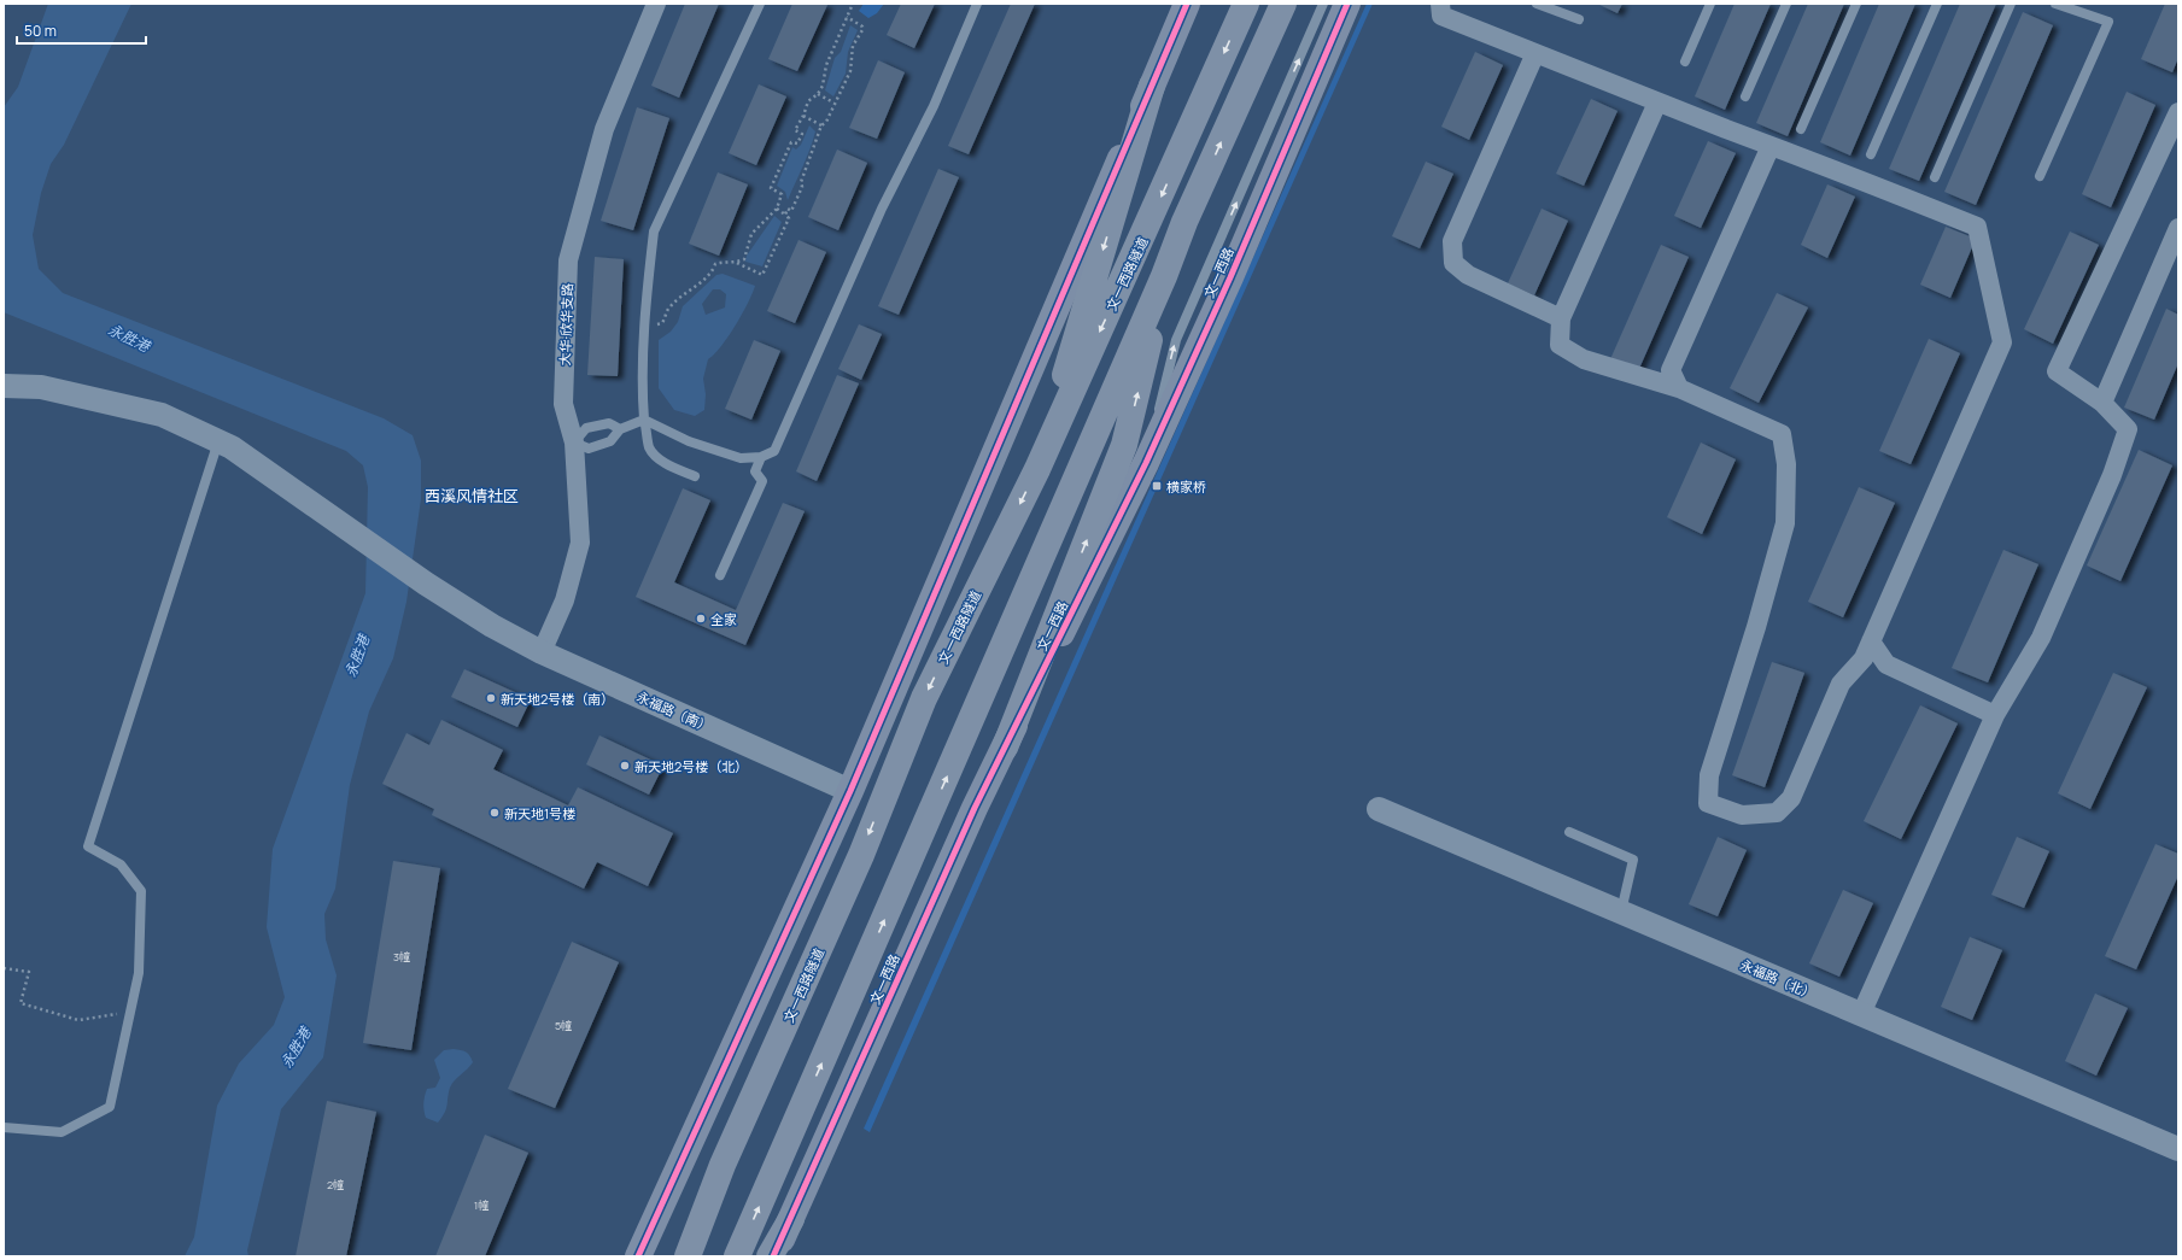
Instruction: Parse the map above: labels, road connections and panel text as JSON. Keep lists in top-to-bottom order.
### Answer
{
  "streets": {
    "highway": ["文一西路隧道"],
    "main road": ["文一西路"],
    "street": ["大华·欣华支路", "永福路（南）", "永福路（北）"]
  },
  "crossings": [
    ["大华·欣华支路", "永福路（南）"]
  ],
  "districts": ["西溪风情社区"],
  "water": ["永胜港"],
  "places": {
    "transit": ["横家桥"],
    "other": [
      "全家",
      "新天地2号楼（南）",
      "新天地2号楼（北）",
      "新天地1号楼"
    ]
  },
  "house_numbers": [
    "3幢",
    "5幢",
    "2幢",
    "1幢"
  ],
  "scale_bar": "50 m"
}
